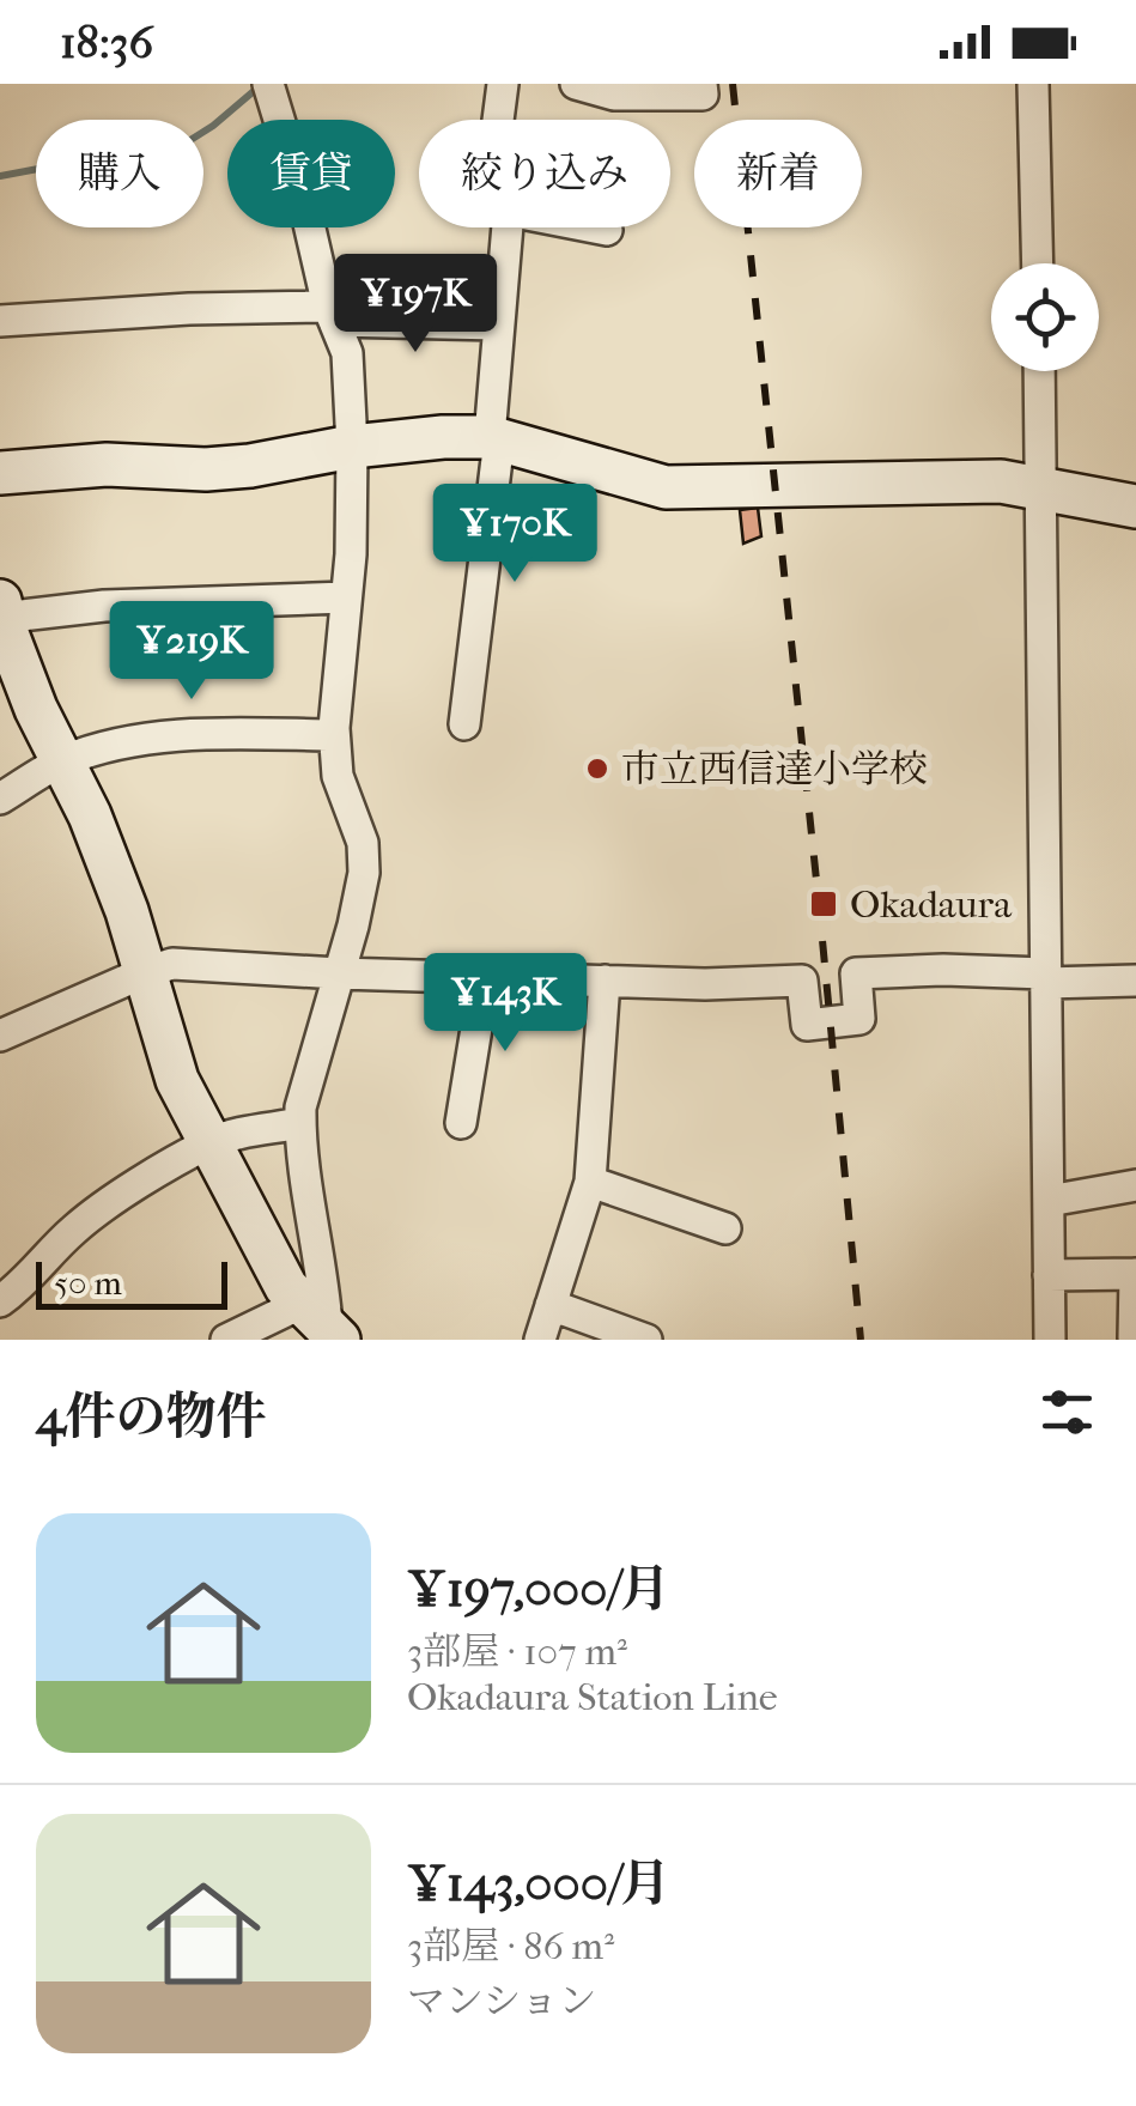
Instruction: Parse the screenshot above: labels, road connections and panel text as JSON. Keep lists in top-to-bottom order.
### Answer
{
  "places": {
    "other": ["市立西信達小学校"],
    "transit": ["Okadaura"]
  },
  "scale_bar": "50 m",
  "page": {
    "status": "18:36",
    "chip": [
      "購入",
      "賃貸",
      "絞り込み",
      "新着"
    ],
    "price": [
      "¥197K",
      "¥170K",
      "¥219K",
      "¥143K"
    ],
    "scale": "50 m",
    "heading": "4件の物件",
    "list": [
      {
        "name": "¥197,000/月",
        "note": "3部屋 · 107 m² · Okadaura Station Line"
      },
      {
        "name": "¥143,000/月",
        "note": "3部屋 · 86 m² · マンション"
      }
    ]
  }
}
